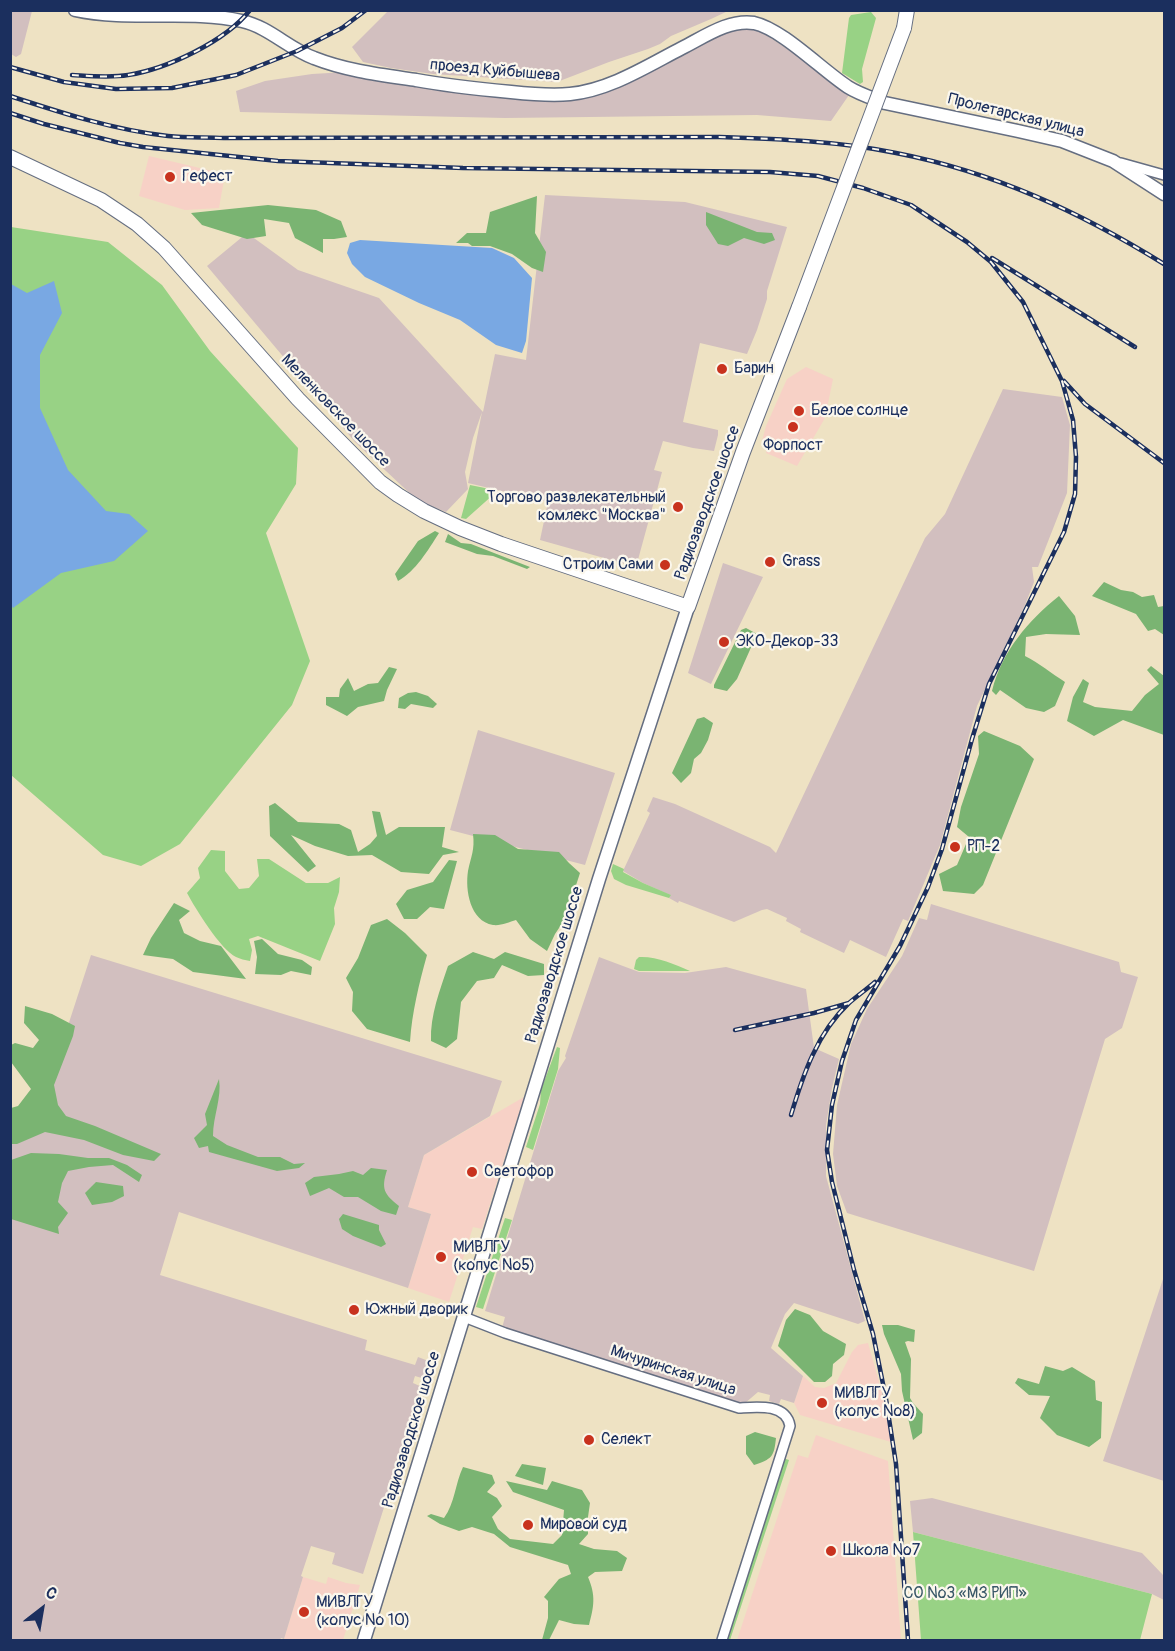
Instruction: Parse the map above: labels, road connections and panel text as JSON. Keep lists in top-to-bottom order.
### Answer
{
  "streets": {
    "main road": ["Меленковское шоссе", "Радиозаводское шоссе"],
    "street": ["проезд Куйбышева", "Пролетарская улица", "Мичуринская улица"]
  },
  "crossings": [
    ["проезд Куйбышева", "Пролетарская улица"],
    ["Меленковское шоссе", "Радиозаводское шоссе"],
    ["Радиозаводское шоссе", "Мичуринская улица"]
  ],
  "parks": ["СО №3 «МЗ РИП»"],
  "places": [
    "Гефест",
    "Барин",
    "Белое солнце",
    "Форпост",
    "Торгово развлекательный комлекс \"Москва\"",
    "Grass",
    "Строим Сами",
    "ЭКО-Декор-33",
    "РП-2",
    "Светофор",
    "МИВЛГУ (копус №5)",
    "Южный дворик",
    "МИВЛГУ (копус №8)",
    "Селект",
    "Мировой суд",
    "Школа №7",
    "МИВЛГУ (копус № 10)"
  ],
  "north": "top right"
}
